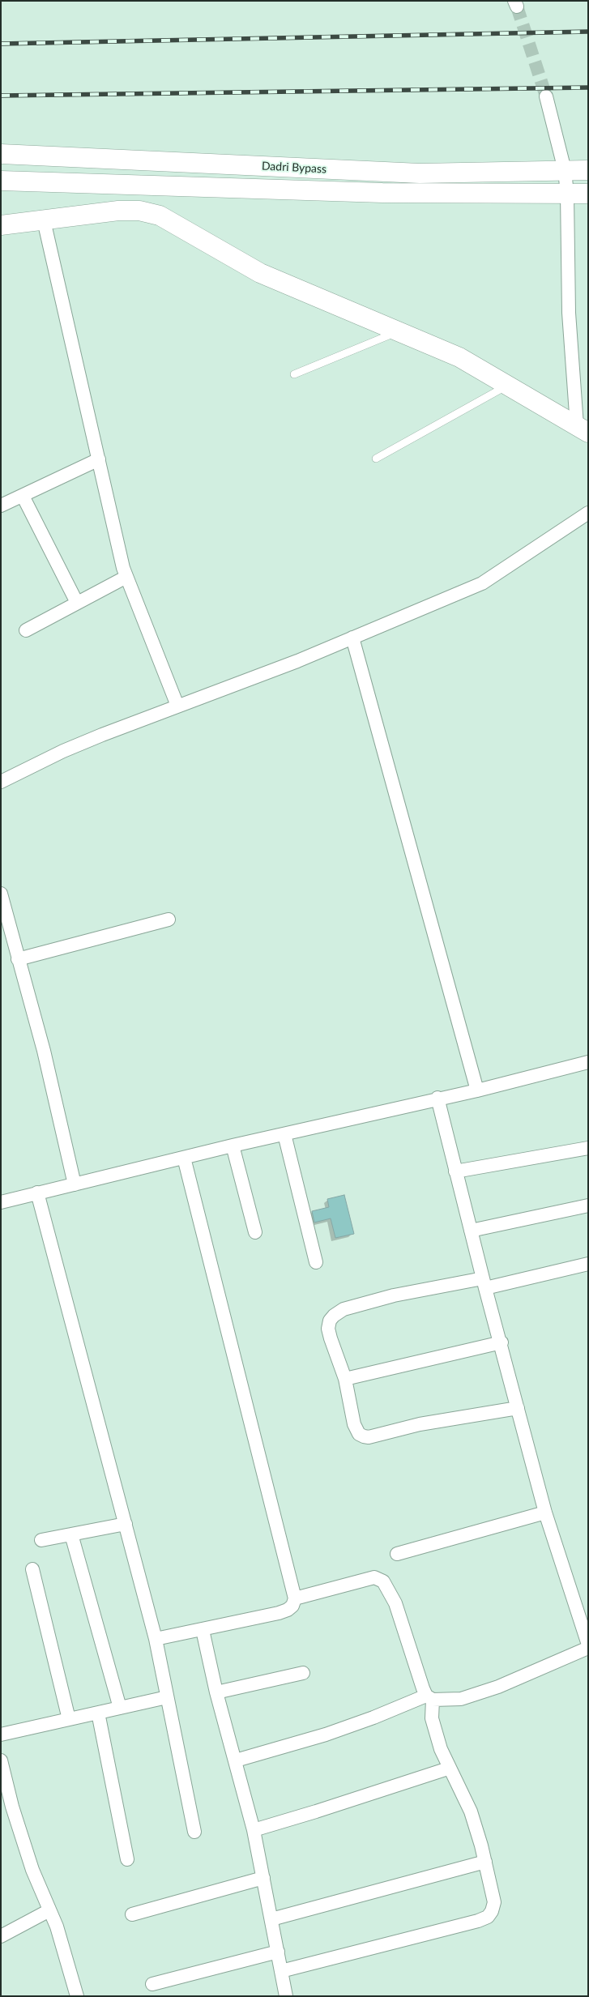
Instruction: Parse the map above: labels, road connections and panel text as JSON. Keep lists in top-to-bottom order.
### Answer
{
  "streets": {
    "main road": ["Dadri Bypass"]
  }
}
